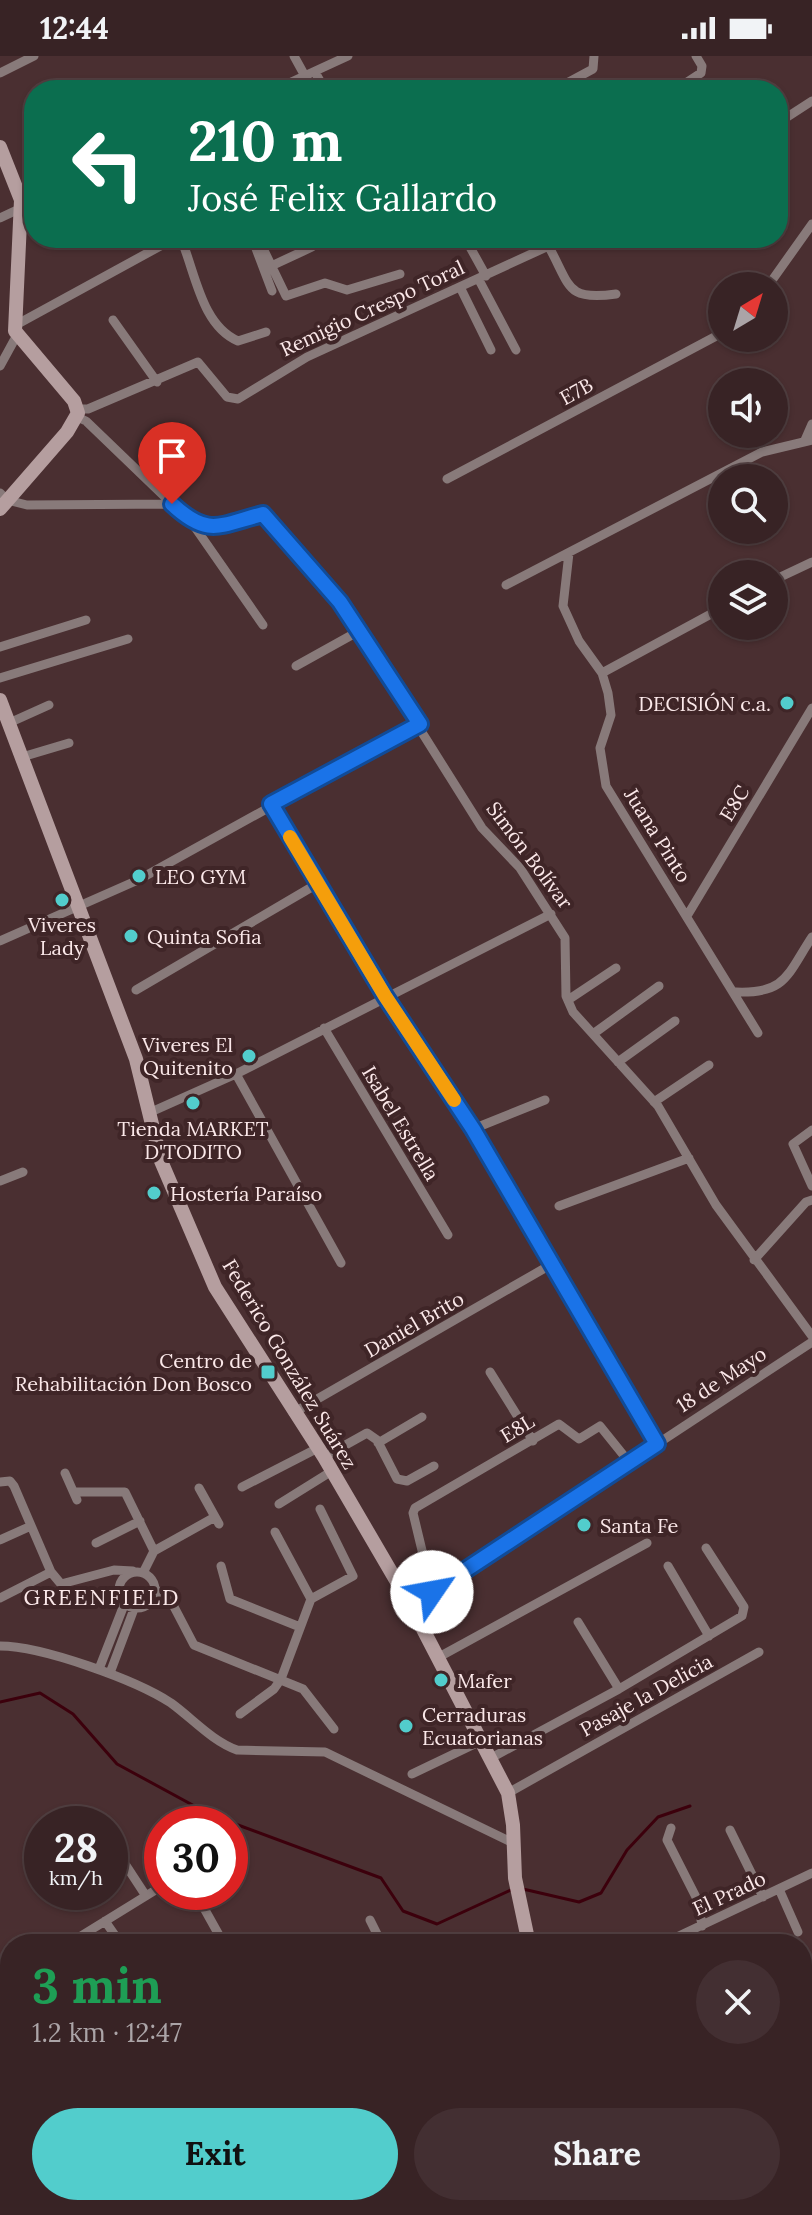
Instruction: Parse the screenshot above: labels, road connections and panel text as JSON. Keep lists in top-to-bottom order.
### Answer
{
  "streets": {
    "street": [
      "Remigio Crespo Toral",
      "E7B",
      "E8C",
      "Juana Pinto",
      "Simón Bolívar",
      "Isabel Estrella",
      "Daniel Brito",
      "Federico González Suárez",
      "18 de Mayo",
      "E8L",
      "Pasaje la Delicia",
      "El Prado"
    ]
  },
  "crossings": [
    ["E8C", "Juana Pinto"],
    ["Daniel Brito", "Federico González Suárez"],
    ["Federico González Suárez", "18 de Mayo"],
    ["Federico González Suárez", "Pasaje la Delicia"],
    ["18 de Mayo", "E8L"]
  ],
  "districts": ["GREENFIELD"],
  "places": {
    "other": [
      "DECISIÓN c.a.",
      "LEO GYM",
      "Viveres Lady",
      "Quinta Sofia",
      "Viveres El Quitenito",
      "Tienda MARKET D'TODITO",
      "Hostería Paraíso",
      "Santa Fe",
      "Mafer",
      "Cerraduras Ecuatorianas"
    ],
    "transit": ["Centro de Rehabilitación Don Bosco"]
  },
  "north": "top right",
  "page": {
    "status": "12:44",
    "turn": ["210 m", "José Felix Gallardo"],
    "speed": "28 km/h",
    "limit": "30",
    "heading": ["3 min", "1.2 km · 12:47"],
    "buttons": ["Exit", "Share"]
  }
}
